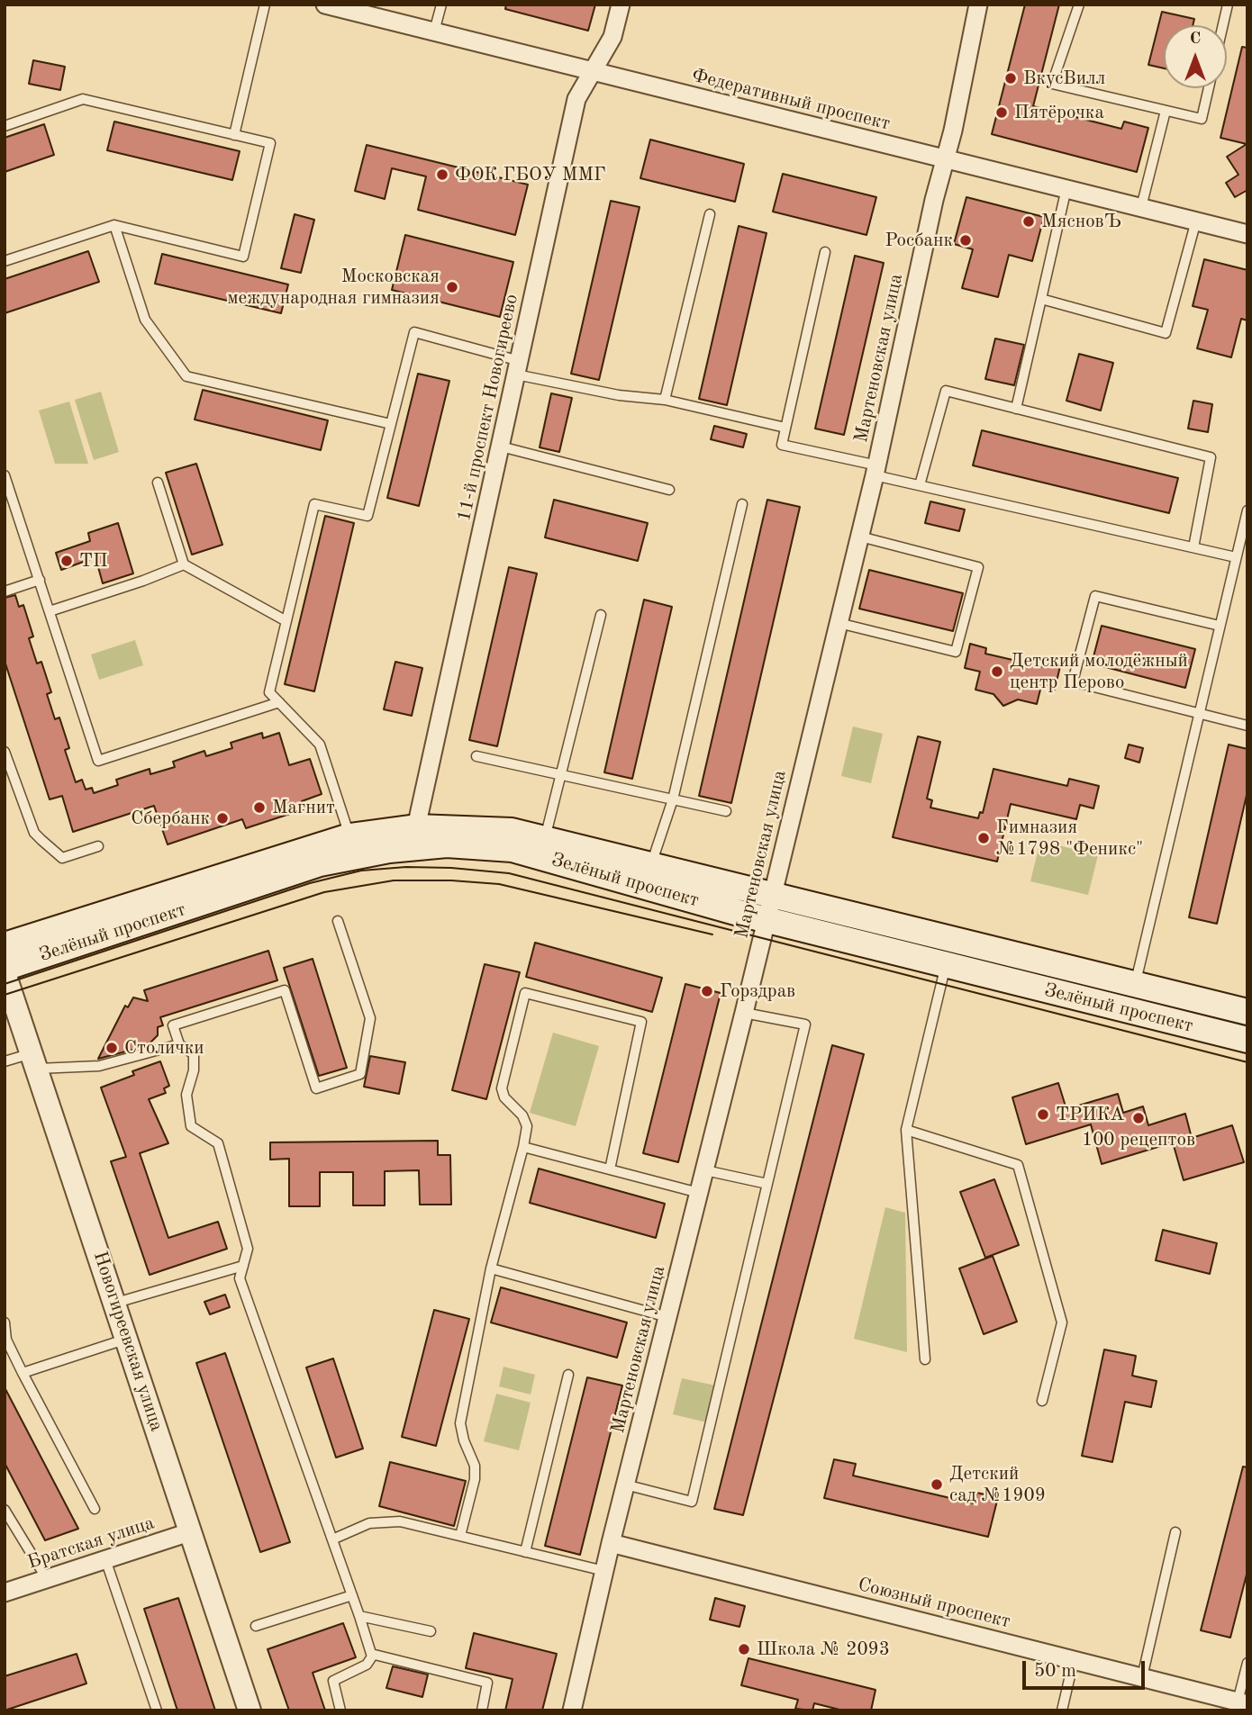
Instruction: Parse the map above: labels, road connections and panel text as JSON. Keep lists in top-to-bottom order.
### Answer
{
  "streets": {
    "main road": ["Зелёный проспект"],
    "street": [
      "Федеративный проспект",
      "Мартеновская улица",
      "11-й проспект Новогиреево",
      "Новогиреевская улица",
      "Братская улица",
      "Союзный проспект"
    ]
  },
  "crossings": [
    ["Федеративный проспект", "Мартеновская улица"],
    ["Федеративный проспект", "11-й проспект Новогиреево"],
    ["Мартеновская улица", "Зелёный проспект"],
    ["Мартеновская улица", "Союзный проспект"],
    ["11-й проспект Новогиреево", "Зелёный проспект"],
    ["Новогиреевская улица", "Братская улица"]
  ],
  "places": [
    "ВкусВилл",
    "Пятёрочка",
    "ФОК ГБОУ ММГ",
    "МясновЪ",
    "Росбанк",
    "Московская международная гимназия",
    "ТП",
    "Детский молодёжный центр Перово",
    "Магнит",
    "Сбербанк",
    "Гимназия №1798 \"Феникс\"",
    "Горздрав",
    "Столички",
    "ТРИКА",
    "100 рецептов",
    "Детский сад №1909",
    "Школа № 2093"
  ],
  "scale_bar": "50 m",
  "north": "top"
}
